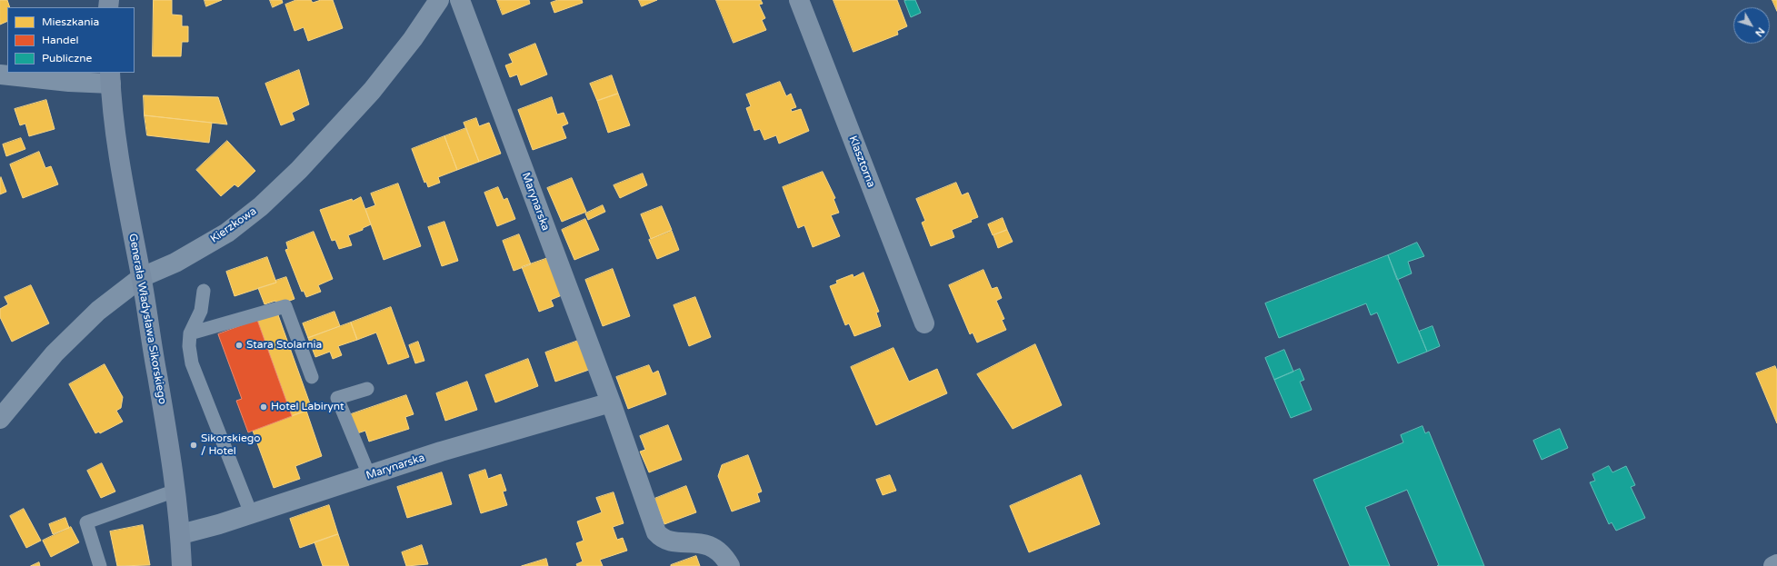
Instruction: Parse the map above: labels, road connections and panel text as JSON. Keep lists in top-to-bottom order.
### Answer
{
  "streets": {
    "street": [
      "Klasztorna",
      "Marynarska",
      "Kierzkowa",
      "Generała Władysława Sikorskiego"
    ]
  },
  "crossings": [
    ["Marynarska", "Generała Władysława Sikorskiego"],
    ["Kierzkowa", "Generała Władysława Sikorskiego"]
  ],
  "places": ["Stara Stolarnia", "Hotel Labirynt", "Sikorskiego / Hotel"],
  "legend": ["Mieszkania", "Handel", "Publiczne"],
  "north": "bottom right"
}
